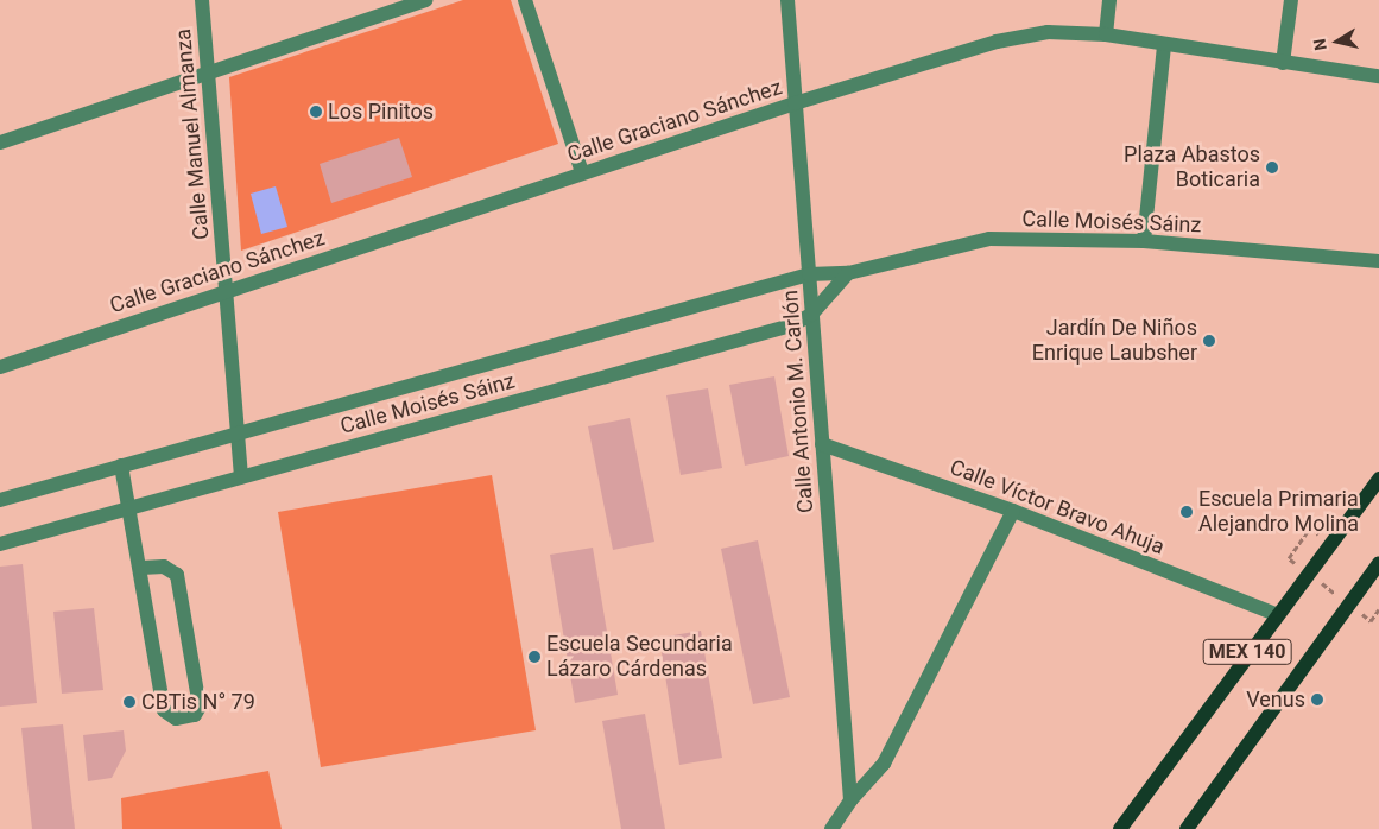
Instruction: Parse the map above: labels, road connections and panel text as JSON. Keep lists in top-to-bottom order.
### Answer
{
  "streets": {
    "main road": ["MEX 140"],
    "street": [
      "Calle Graciano Sánchez",
      "Calle Manuel Almanza",
      "Calle Moisés Sáinz",
      "Calle Antonio M. Carlón",
      "Calle Víctor Bravo Ahuja"
    ]
  },
  "crossings": [
    ["Calle Graciano Sánchez", "Calle Manuel Almanza"],
    ["Calle Graciano Sánchez", "Calle Antonio M. Carlón"],
    ["Calle Manuel Almanza", "Calle Moisés Sáinz"],
    ["Calle Moisés Sáinz", "Calle Antonio M. Carlón"],
    ["Calle Antonio M. Carlón", "Calle Víctor Bravo Ahuja"],
    ["Calle Víctor Bravo Ahuja", "MEX 140"]
  ],
  "places": [
    "Los Pinitos",
    "Plaza Abastos Boticaria",
    "Jardín De Niños Enrique Laubsher",
    "Escuela Primaria Alejandro Molina",
    "Escuela Secundaria Lázaro Cárdenas",
    "Venus",
    "CBTis N° 79"
  ],
  "north": "left"
}
